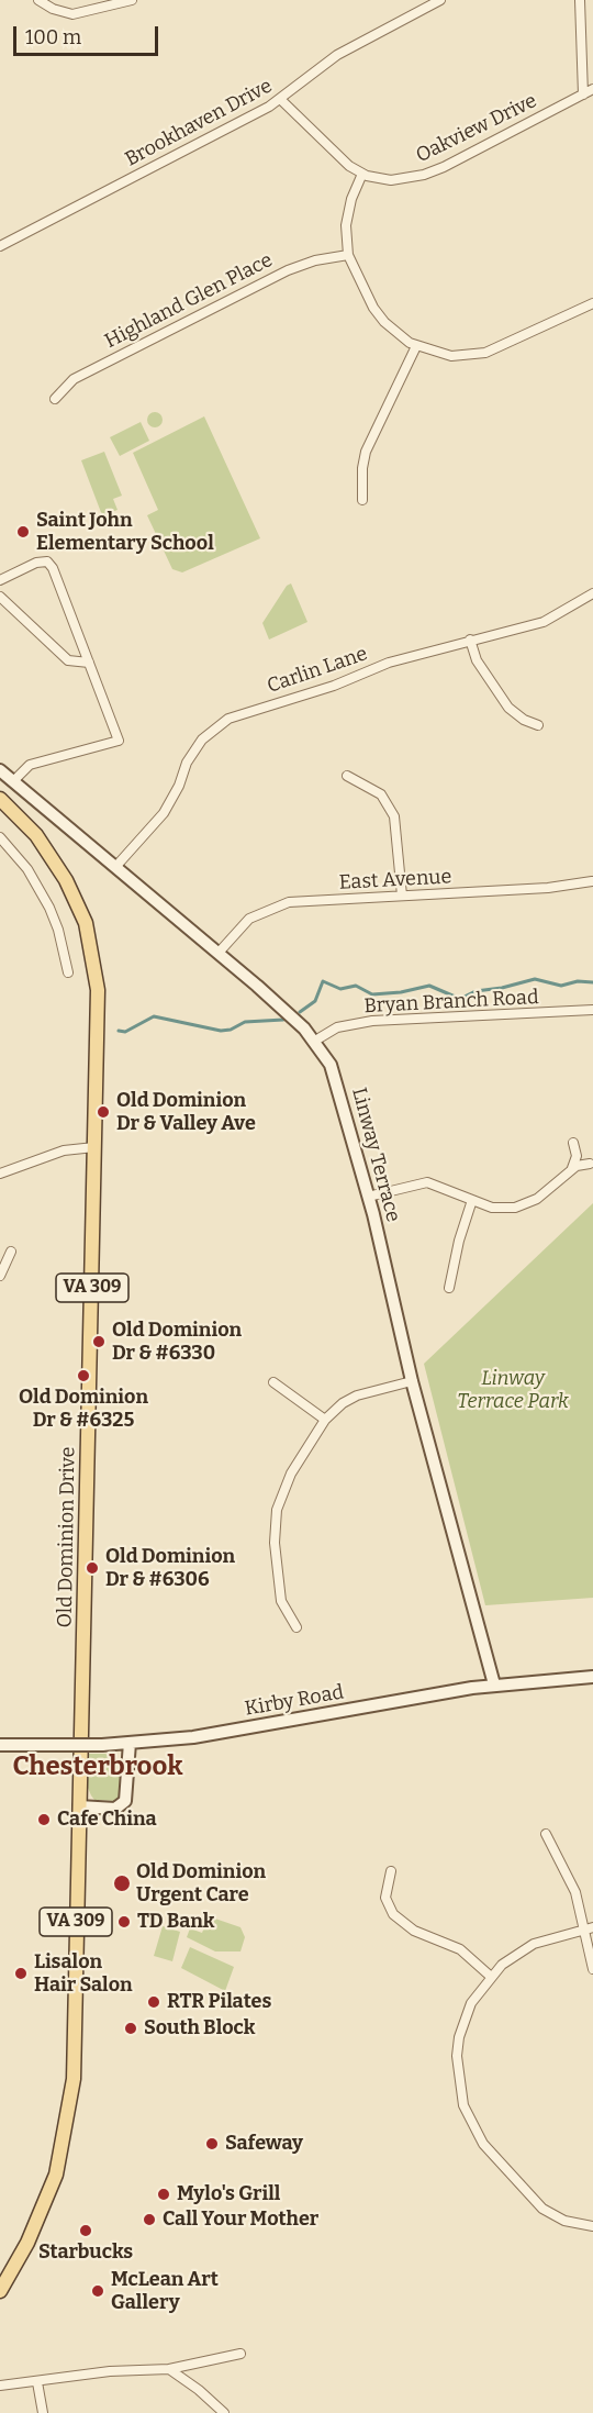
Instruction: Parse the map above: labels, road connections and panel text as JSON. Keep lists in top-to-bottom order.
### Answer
{
  "streets": {
    "main road": ["VA 309", "Old Dominion Drive"],
    "street": [
      "Brookhaven Drive",
      "Oakview Drive",
      "Highland Glen Place",
      "Carlin Lane",
      "East Avenue",
      "Bryan Branch Road",
      "Linway Terrace",
      "Kirby Road"
    ]
  },
  "crossings": [
    ["Brookhaven Drive", "Oakview Drive"],
    ["Carlin Lane", "Linway Terrace"],
    ["East Avenue", "Linway Terrace"],
    ["Bryan Branch Road", "Linway Terrace"],
    ["Linway Terrace", "Kirby Road"]
  ],
  "districts": ["Chesterbrook"],
  "parks": ["Linway Terrace Park"],
  "places": [
    "Saint John Elementary School",
    "Old Dominion Dr & Valley Ave",
    "Old Dominion Dr & #6330",
    "Old Dominion Dr & #6325",
    "Old Dominion Dr & #6306",
    "Cafe China",
    "Old Dominion Urgent Care",
    "TD Bank",
    "Lisalon Hair Salon",
    "RTR Pilates",
    "South Block",
    "Safeway",
    "Mylo's Grill",
    "Call Your Mother",
    "Starbucks",
    "McLean Art Gallery"
  ],
  "scale_bar": "100 m"
}
